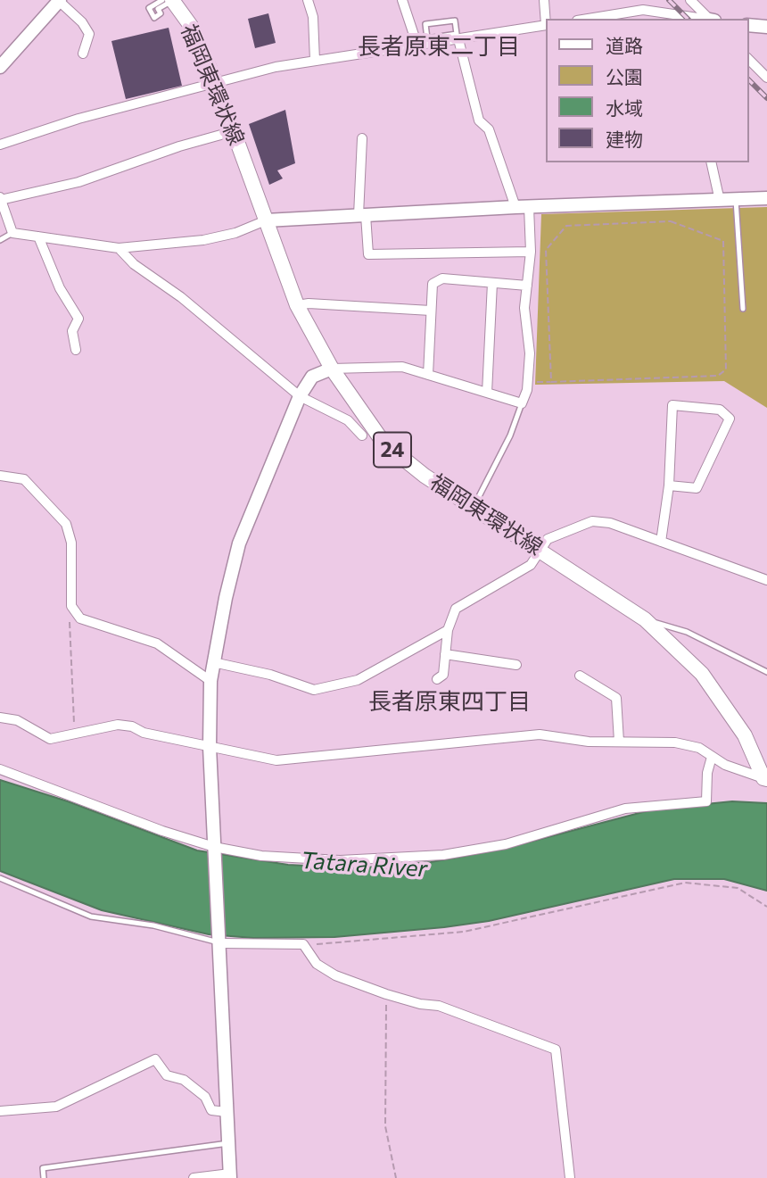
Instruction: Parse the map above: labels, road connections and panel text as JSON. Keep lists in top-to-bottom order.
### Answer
{
  "streets": {
    "main road": ["福岡東環状線", "24"]
  },
  "districts": ["長者原東二丁目", "長者原東四丁目"],
  "water": ["Tatara River"],
  "legend": [
    "道路",
    "公園",
    "水域",
    "建物"
  ]
}
